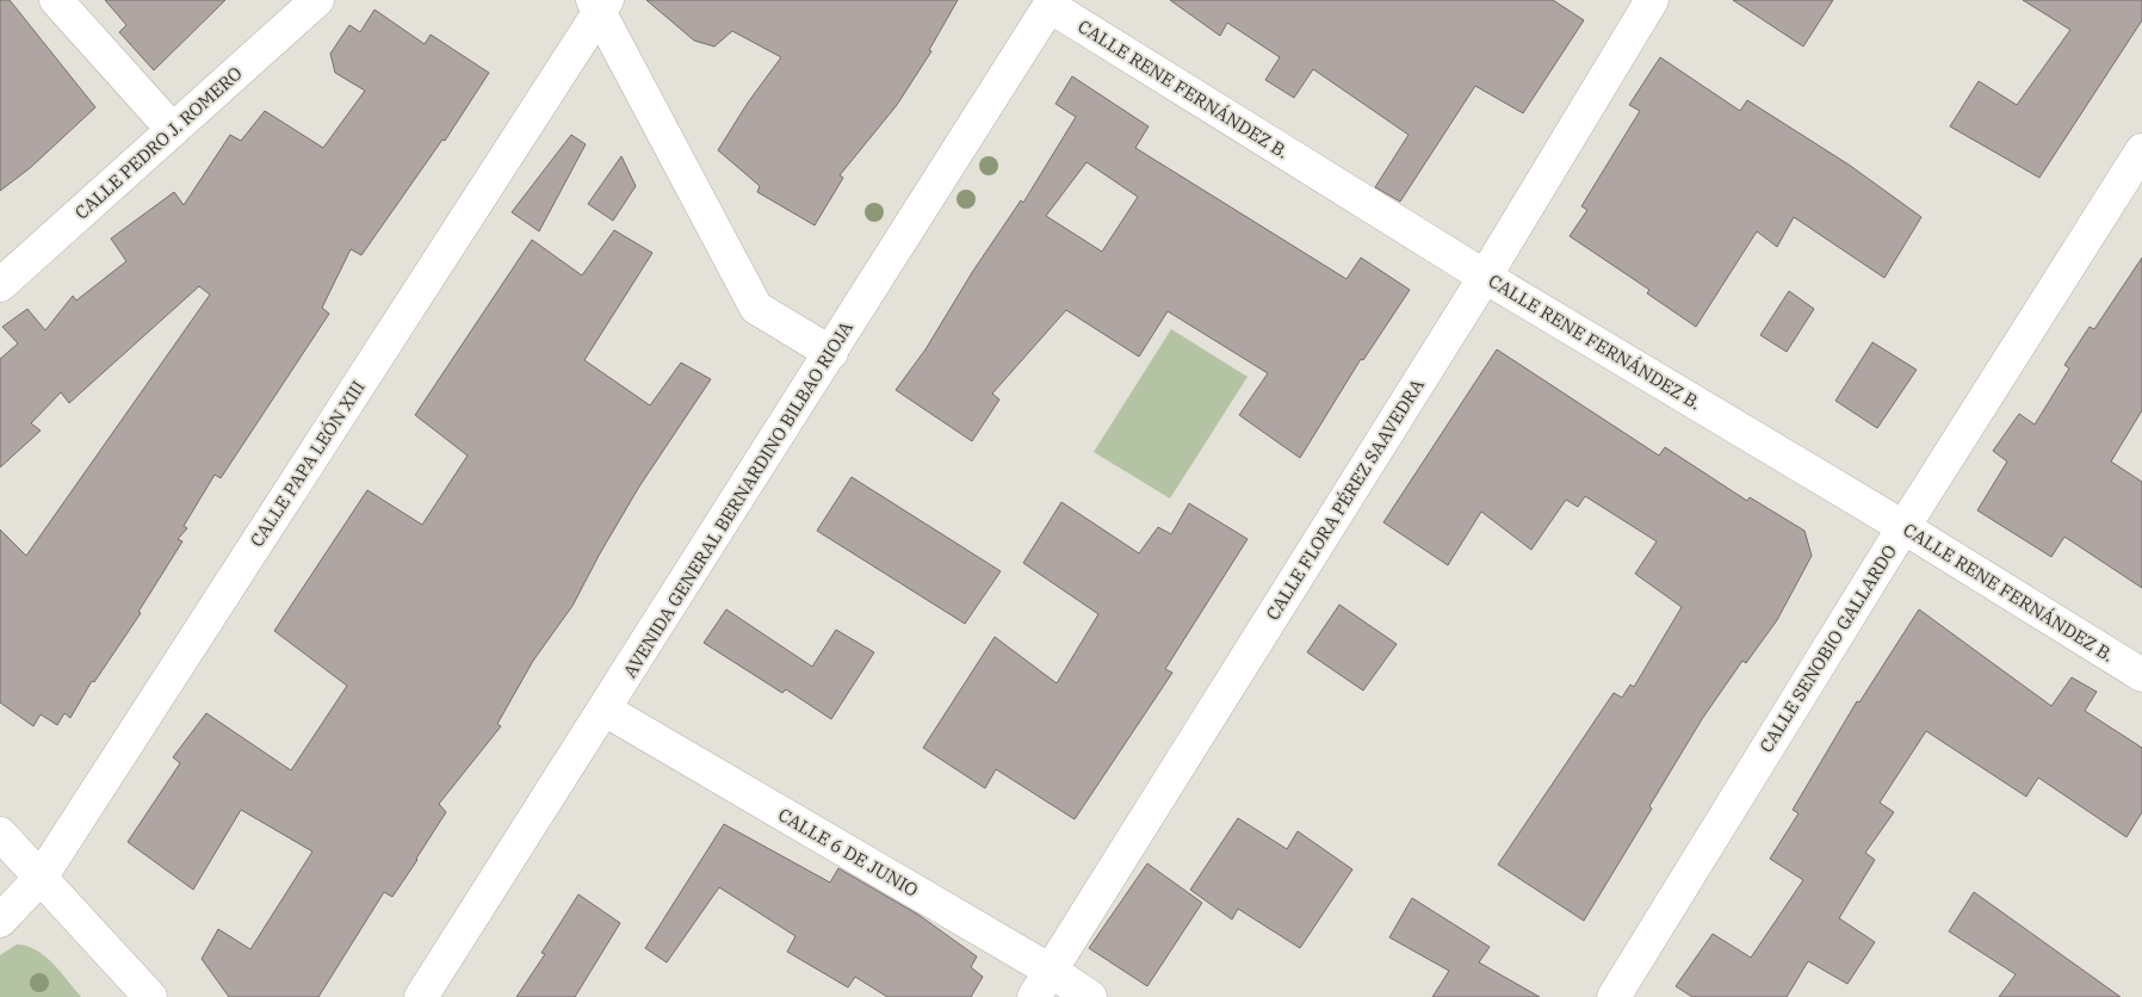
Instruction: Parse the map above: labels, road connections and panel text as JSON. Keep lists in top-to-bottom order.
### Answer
{
  "streets": {
    "street": [
      "CALLE RENE FERNÁNDEZ B.",
      "CALLE PEDRO J. ROMERO",
      "CALLE PAPA LEÓN XIII",
      "AVENIDA GENERAL BERNARDINO BILBAO RIOJA",
      "CALLE FLORA PÉREZ SAAVEDRA",
      "CALLE SENOBIO GALLARDO",
      "CALLE 6 DE JUNIO"
    ]
  },
  "crossings": [
    ["CALLE RENE FERNÁNDEZ B.", "AVENIDA GENERAL BERNARDINO BILBAO RIOJA"],
    ["CALLE RENE FERNÁNDEZ B.", "CALLE FLORA PÉREZ SAAVEDRA"],
    ["CALLE RENE FERNÁNDEZ B.", "CALLE SENOBIO GALLARDO"],
    ["AVENIDA GENERAL BERNARDINO BILBAO RIOJA", "CALLE 6 DE JUNIO"],
    ["CALLE FLORA PÉREZ SAAVEDRA", "CALLE 6 DE JUNIO"]
  ]
}
